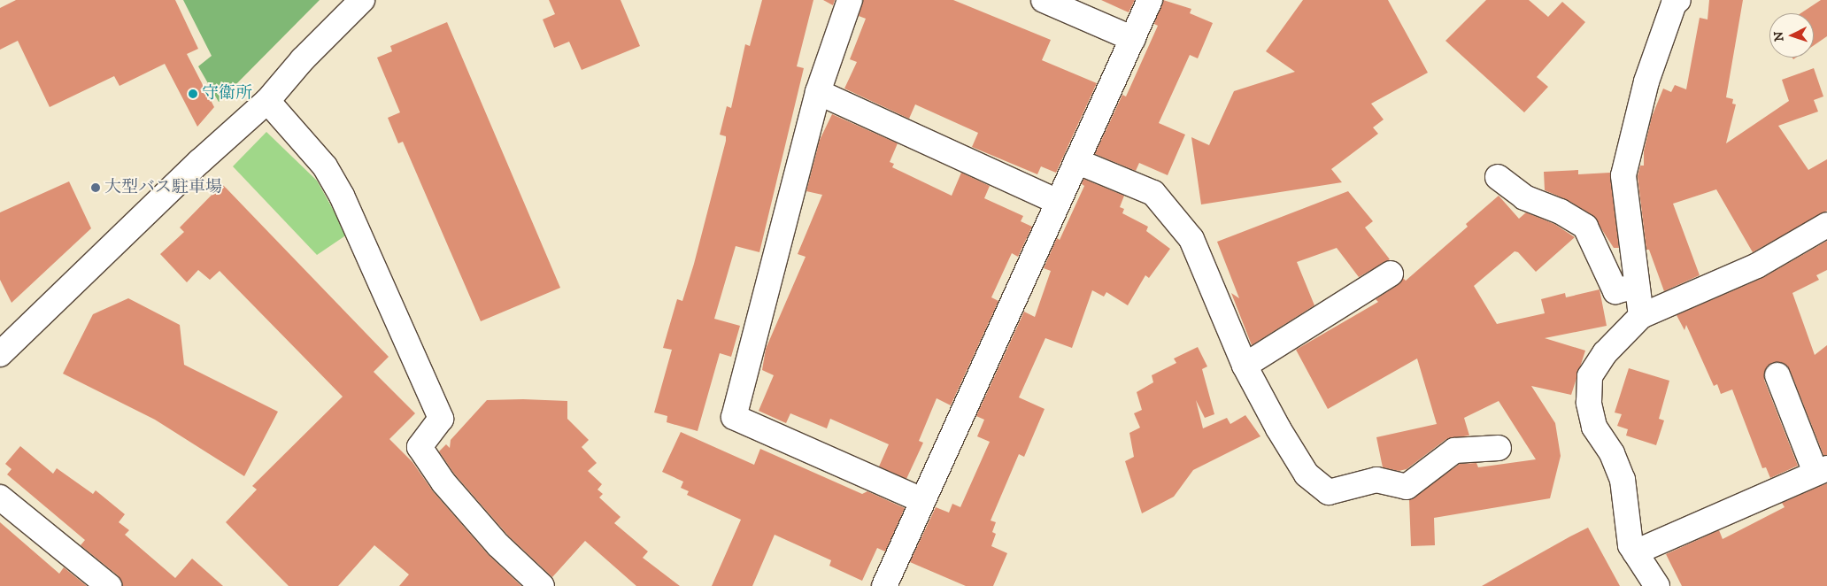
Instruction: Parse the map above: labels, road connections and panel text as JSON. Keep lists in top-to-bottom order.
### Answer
{
  "places": ["守衛所", "大型バス駐車場"],
  "north": "left"
}
